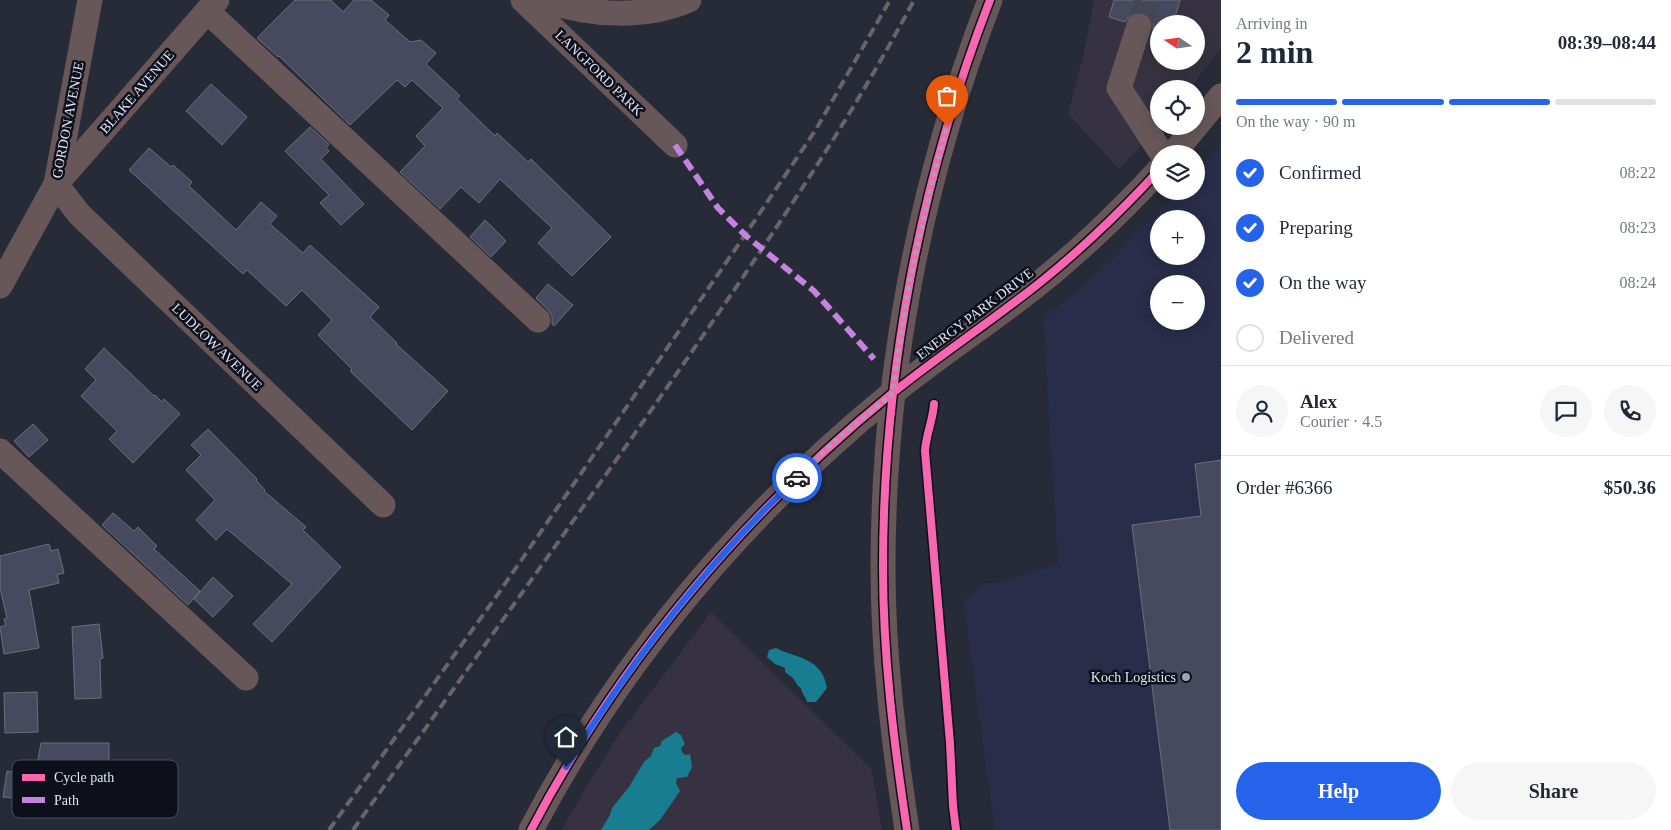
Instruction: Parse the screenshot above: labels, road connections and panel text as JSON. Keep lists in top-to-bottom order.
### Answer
{
  "streets": {
    "street": [
      "LANGFORD PARK",
      "BLAKE AVENUE",
      "GORDON AVENUE",
      "ENERGY PARK DRIVE",
      "LUDLOW AVENUE"
    ]
  },
  "crossings": [
    ["BLAKE AVENUE", "GORDON AVENUE"],
    ["BLAKE AVENUE", "LUDLOW AVENUE"],
    ["GORDON AVENUE", "LUDLOW AVENUE"]
  ],
  "places": ["Koch Logistics"],
  "legend": ["Cycle path", "Path"],
  "north": "left",
  "page": {
    "heading": ["2 min", "Arriving in", "08:39–08:44"],
    "panel": [
      "Alex",
      "Courier · 4.5",
      "Order #6366",
      "$50.36"
    ],
    "map_buttons": ["+", "−"],
    "bar": "On the way · 90 m",
    "list": [
      ["Confirmed", "08:22"],
      ["Preparing", "08:23"],
      ["On the way", "08:24"],
      "Delivered"
    ],
    "buttons": ["Help", "Share"]
  }
}
